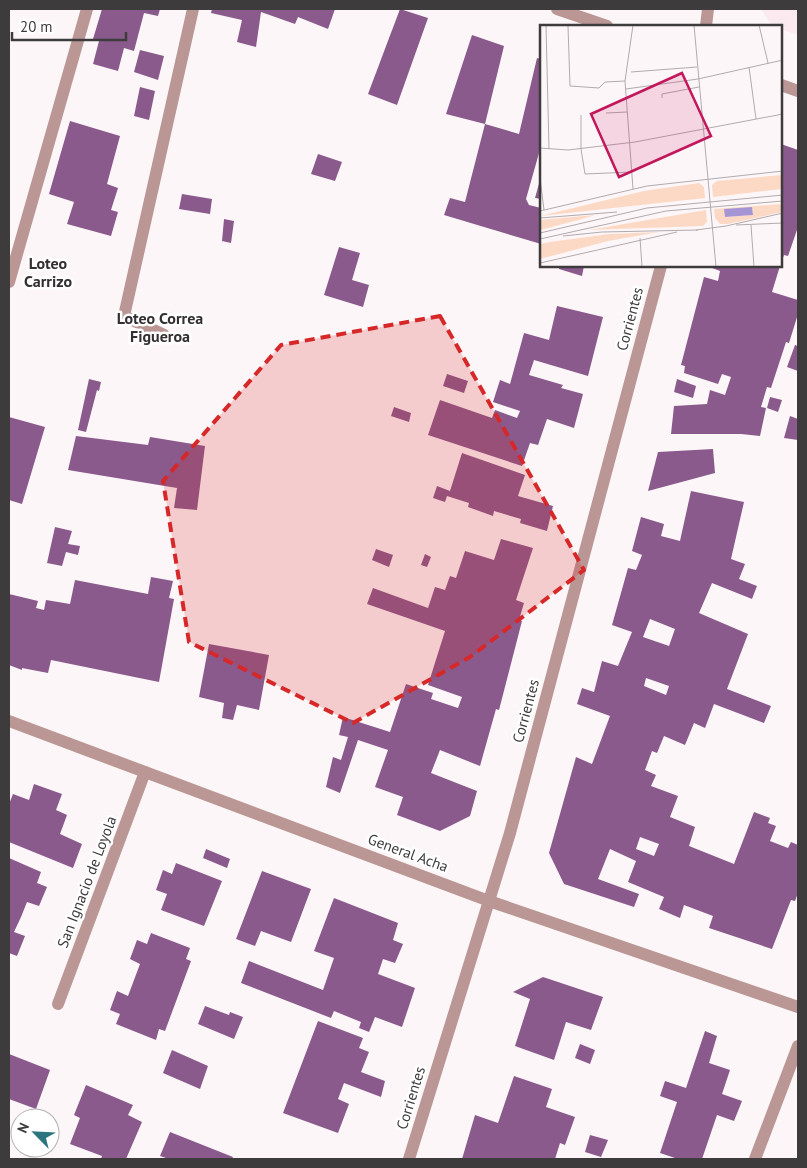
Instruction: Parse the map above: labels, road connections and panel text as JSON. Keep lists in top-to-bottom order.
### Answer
{
  "streets": {
    "street": ["Corrientes", "General Acha", "San Ignacio de Loyola"]
  },
  "crossings": [
    ["Corrientes", "General Acha"],
    ["General Acha", "San Ignacio de Loyola"]
  ],
  "districts": ["Loteo Carrizo", "Loteo Correa Figueroa"],
  "scale_bar": "20 m",
  "north": "top left"
}
